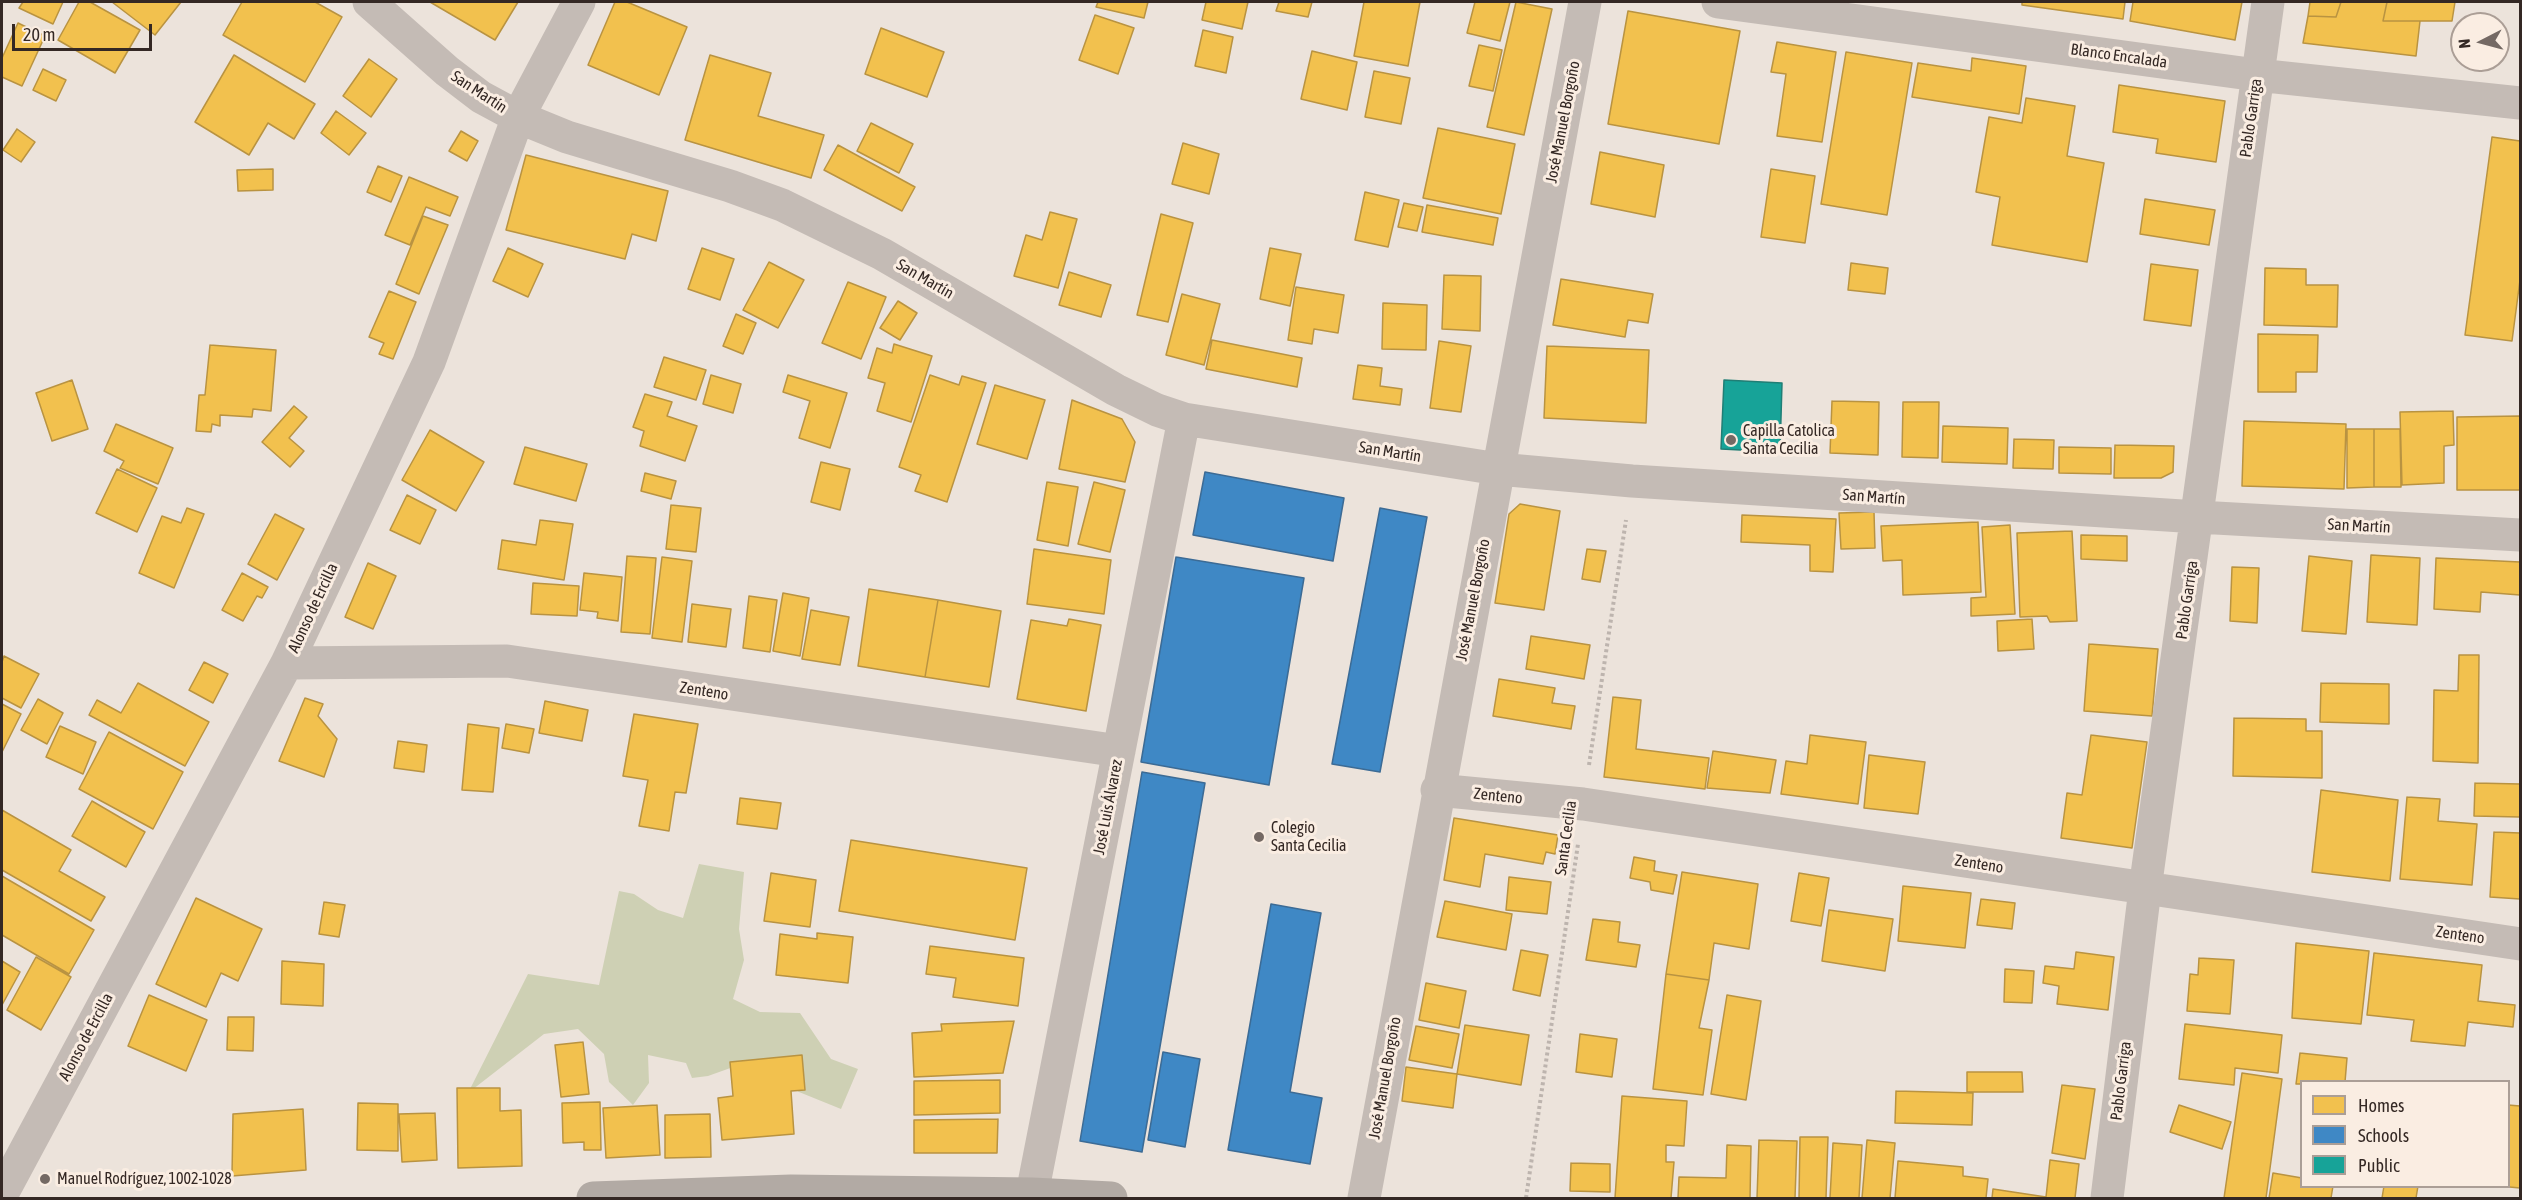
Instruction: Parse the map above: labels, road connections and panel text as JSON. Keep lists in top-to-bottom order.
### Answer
{
  "streets": {
    "street": [
      "Blanco Encalada",
      "San Martín",
      "Pablo Garriga",
      "José Manuel Borgoño",
      "Alonso de Ercilla",
      "Zenteno",
      "José Luis Álvarez"
    ],
    "path": ["Santa Cecilia"]
  },
  "crossings": [
    ["Blanco Encalada", "Pablo Garriga"],
    ["San Martín", "Pablo Garriga"],
    ["San Martín", "José Manuel Borgoño"],
    ["San Martín", "Alonso de Ercilla"],
    ["San Martín", "José Luis Álvarez"],
    ["San Martín", "Santa Cecilia"],
    ["Pablo Garriga", "Zenteno"],
    ["José Manuel Borgoño", "Zenteno"],
    ["Alonso de Ercilla", "Zenteno"],
    ["Zenteno", "José Luis Álvarez"],
    ["Zenteno", "Santa Cecilia"]
  ],
  "places": ["Capilla Catolica Santa Cecilia", "Colegio Santa Cecilia", "Manuel Rodríguez, 1002-1028"],
  "legend": ["Homes", "Schools", "Public"],
  "scale_bar": "20 m",
  "north": "left"
}
